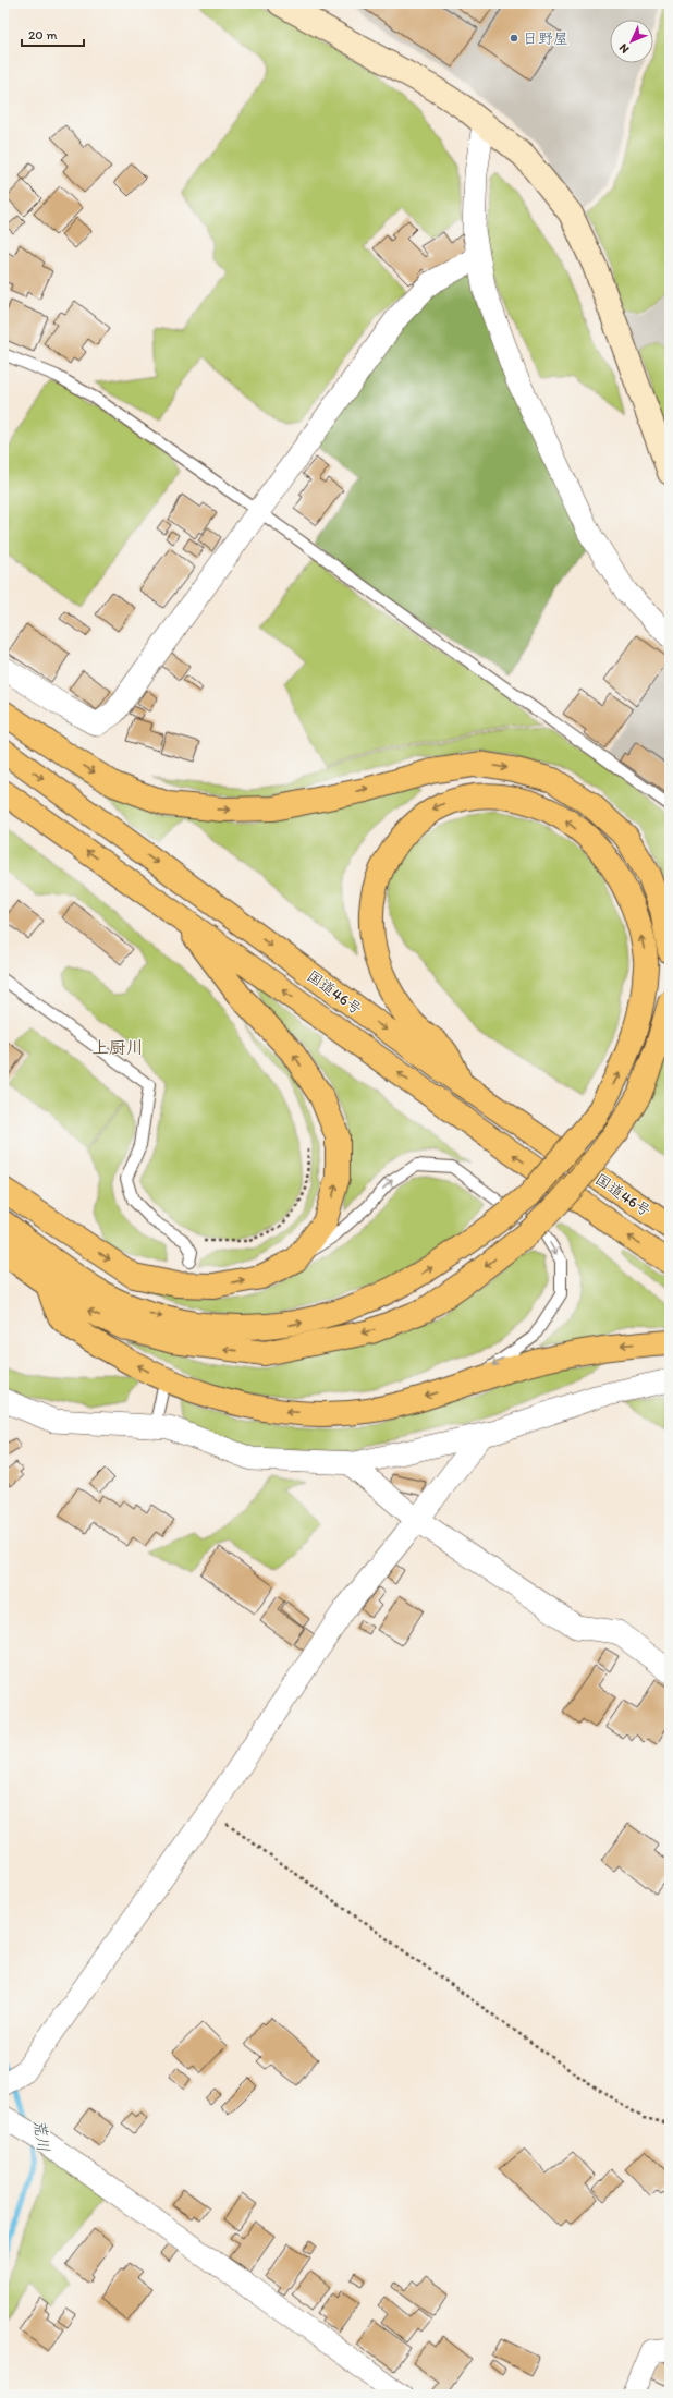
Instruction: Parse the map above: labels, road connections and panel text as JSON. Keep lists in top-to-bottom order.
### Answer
{
  "streets": {
    "highway": ["国道46号"]
  },
  "districts": ["上厨川"],
  "water": ["荒川"],
  "places": ["日野屋"],
  "scale_bar": "20 m",
  "north": "bottom left"
}
